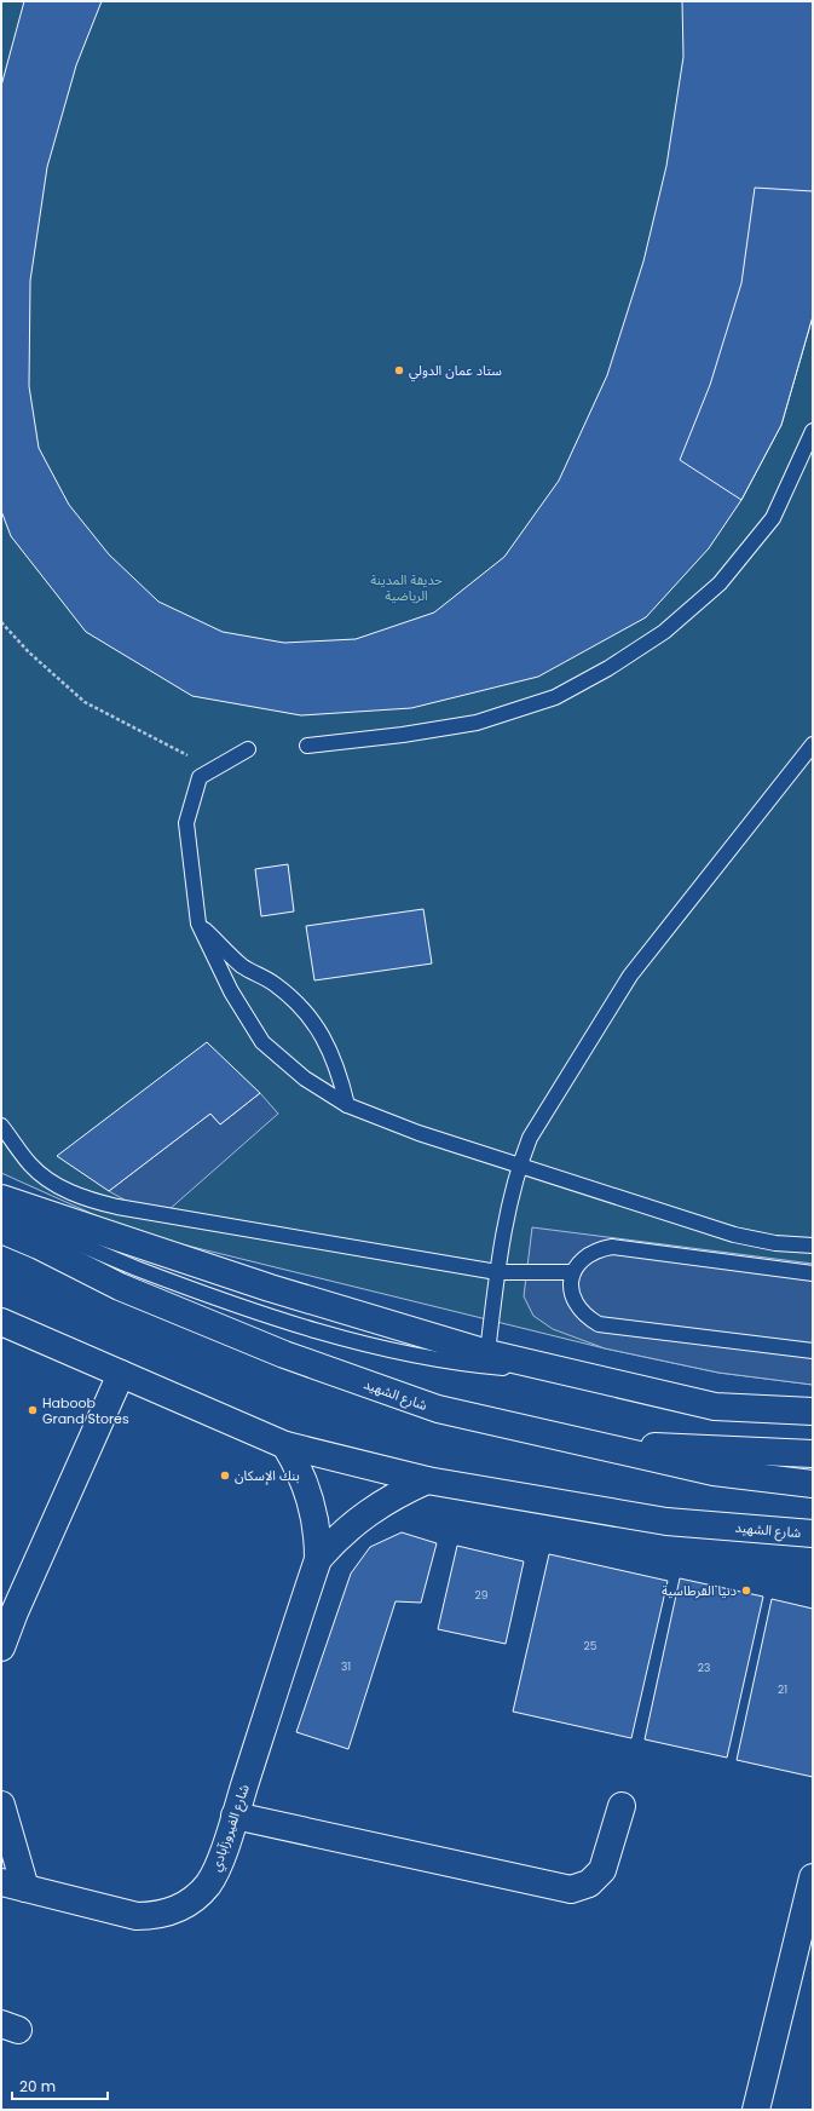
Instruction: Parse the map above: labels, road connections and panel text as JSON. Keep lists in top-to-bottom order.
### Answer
{
  "streets": {
    "main road": ["شارع الشهيد", "شارع الفيروزآبادي"]
  },
  "crossings": [
    ["شارع الشهيد", "شارع الفيروزآبادي"]
  ],
  "parks": ["حديقة المدينة الرياضية"],
  "places": [
    "ستاد عمان الدولي",
    "Haboob Grand Stores",
    "بنك الإسكان",
    "دنيا القرطاسية"
  ],
  "house_numbers": [
    "29",
    "25",
    "31",
    "23",
    "21"
  ],
  "scale_bar": "20 m"
}
